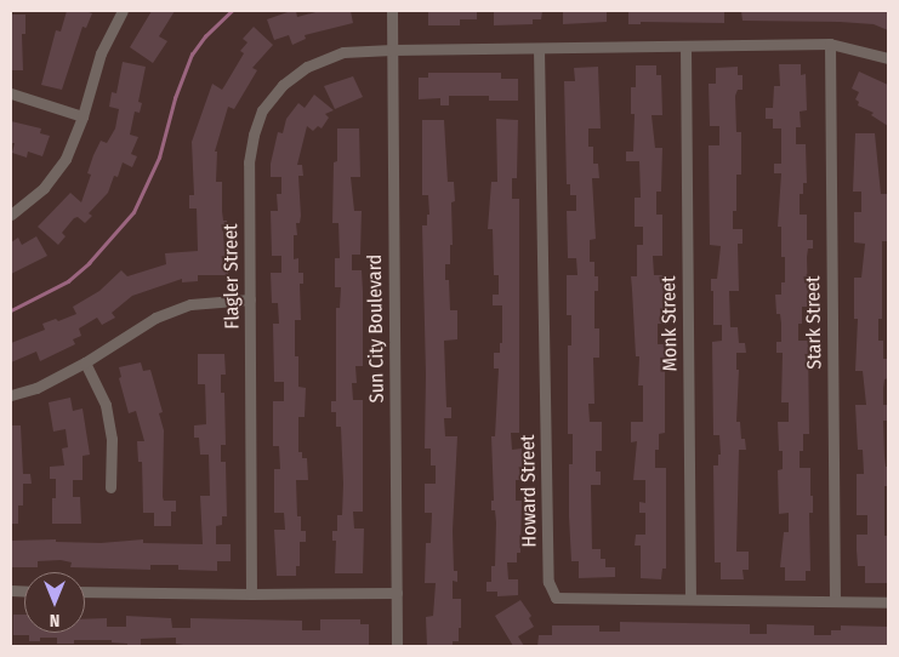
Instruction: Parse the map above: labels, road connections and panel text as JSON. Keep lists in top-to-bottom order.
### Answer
{
  "streets": {
    "street": [
      "Flagler Street",
      "Stark Street",
      "Monk Street",
      "Sun City Boulevard",
      "Howard Street"
    ]
  },
  "crossings": [
    ["Flagler Street", "Stark Street"],
    ["Flagler Street", "Monk Street"],
    ["Flagler Street", "Sun City Boulevard"],
    ["Flagler Street", "Howard Street"],
    ["Stark Street", "Howard Street"],
    ["Monk Street", "Howard Street"]
  ],
  "north": "bottom"
}
